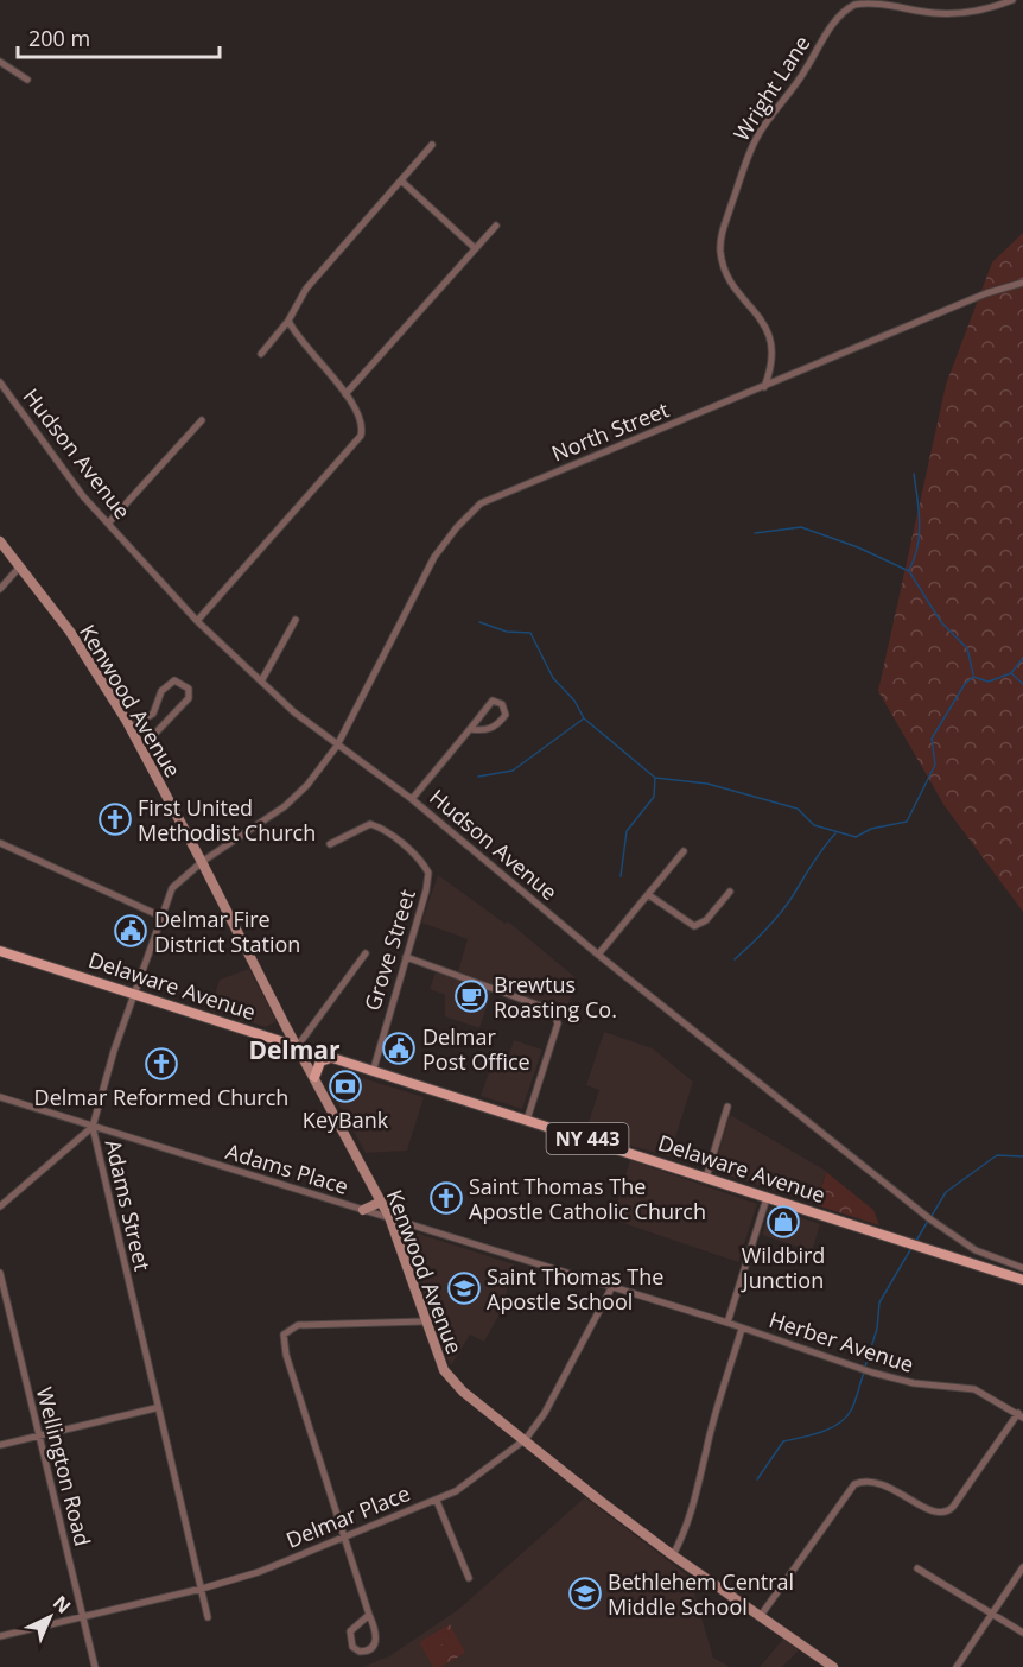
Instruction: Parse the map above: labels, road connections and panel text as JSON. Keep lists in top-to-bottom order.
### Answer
{
  "streets": {
    "main road": ["Delaware Avenue", "NY 443"],
    "street": [
      "Wright Lane",
      "North Street",
      "Hudson Avenue",
      "Kenwood Avenue",
      "Grove Street",
      "Adams Place",
      "Adams Street",
      "Herber Avenue",
      "Wellington Road",
      "Delmar Place"
    ]
  },
  "crossings": [
    ["Wright Lane", "North Street"],
    ["North Street", "Hudson Avenue"],
    ["North Street", "Adams Street"],
    ["Hudson Avenue", "Adams Street"],
    ["Kenwood Avenue", "Delaware Avenue"],
    ["Kenwood Avenue", "Adams Place"],
    ["Kenwood Avenue", "Adams Street"],
    ["Kenwood Avenue", "Delmar Place"],
    ["Grove Street", "Delaware Avenue"],
    ["Delaware Avenue", "Adams Street"],
    ["Adams Place", "Adams Street"],
    ["Adams Place", "Herber Avenue"],
    ["Adams Place", "Delmar Place"],
    ["Adams Street", "Delmar Place"],
    ["Wellington Road", "Delmar Place"]
  ],
  "districts": ["Delmar"],
  "places": {
    "church": ["First United Methodist Church", "Delmar Reformed Church", "Saint Thomas The Apostle Catholic Church"],
    "public building": ["Delmar Fire District Station", "Delmar Post Office"],
    "cafe": ["Brewtus Roasting Co."],
    "bank": ["KeyBank"],
    "shop": ["Wildbird Junction"],
    "school or university": ["Saint Thomas The Apostle School", "Bethlehem Central Middle School"]
  },
  "scale_bar": "200 m",
  "north": "top right"
}
